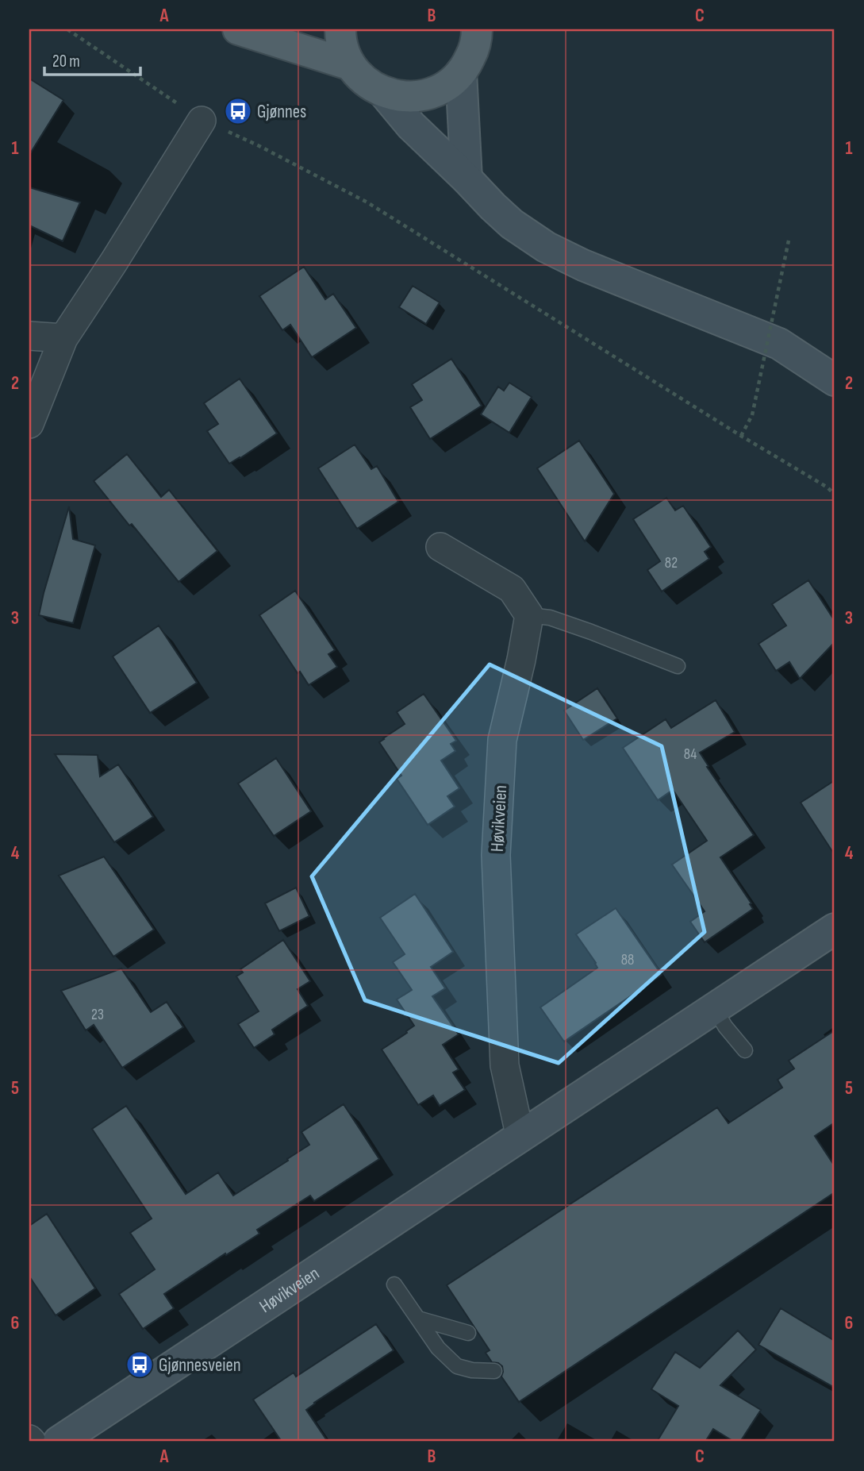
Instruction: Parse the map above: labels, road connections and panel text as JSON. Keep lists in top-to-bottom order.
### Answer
{
  "streets": {
    "main road": ["Høvikveien"]
  },
  "places": {
    "bus stop": ["Gjønnes", "Gjønnesveien"]
  },
  "house_numbers": [
    "82",
    "84",
    "88",
    "23"
  ],
  "scale_bar": "20 m",
  "grid": {
    "columns": ["A", "B", "C"],
    "rows": [
      "1",
      "2",
      "3",
      "4",
      "5",
      "6"
    ]
  }
}
